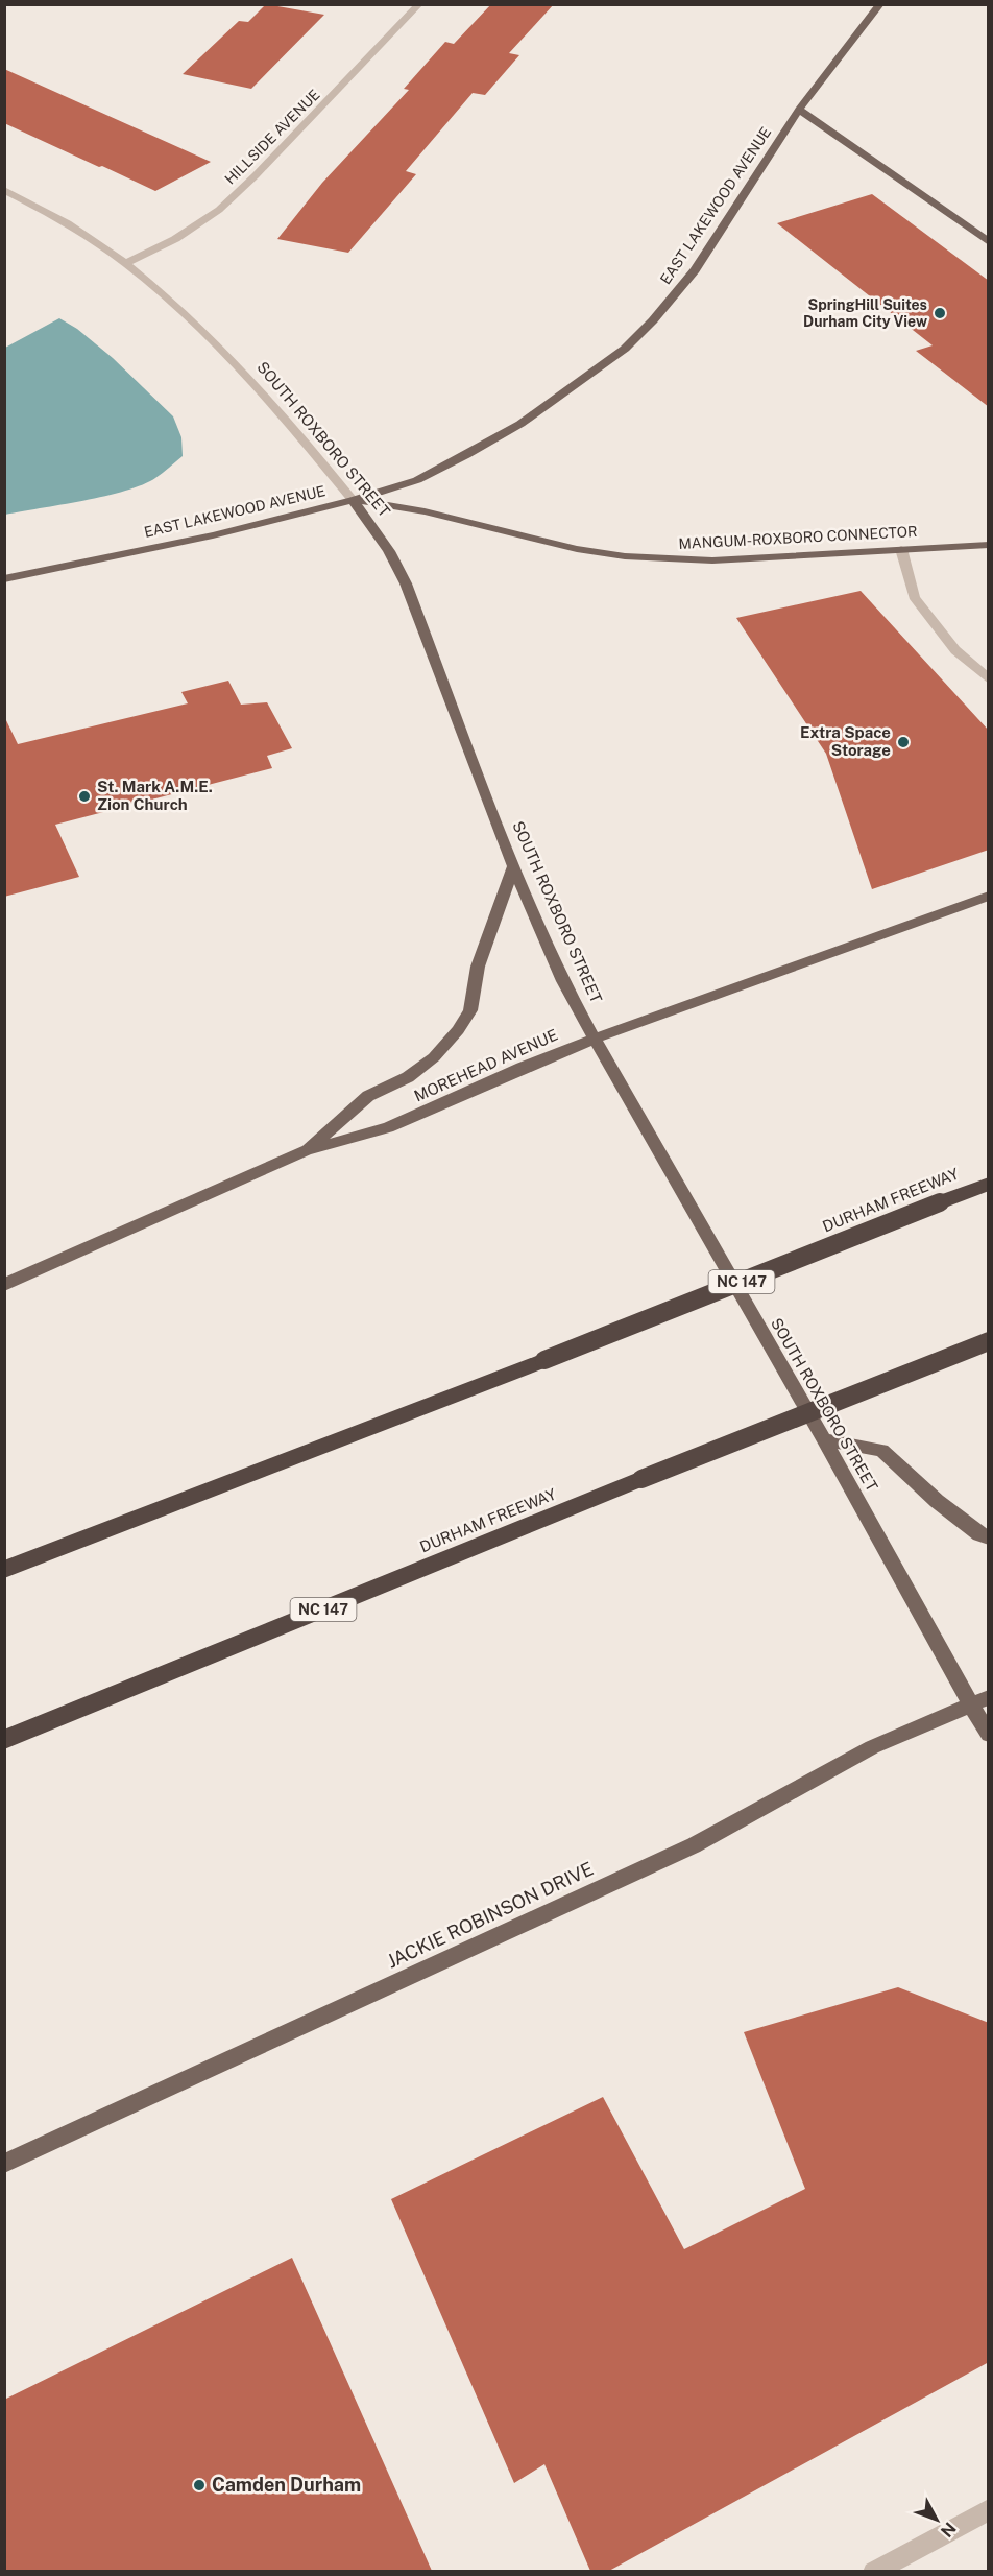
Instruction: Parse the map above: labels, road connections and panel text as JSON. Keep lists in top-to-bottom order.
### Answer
{
  "streets": {
    "highway": ["DURHAM FREEWAY", "NC 147"],
    "main road": [
      "EAST LAKEWOOD AVENUE",
      "SOUTH ROXBORO STREET",
      "MANGUM-ROXBORO CONNECTOR",
      "MOREHEAD AVENUE",
      "JACKIE ROBINSON DRIVE"
    ],
    "street": ["HILLSIDE AVENUE"]
  },
  "crossings": [
    ["HILLSIDE AVENUE", "SOUTH ROXBORO STREET"],
    ["EAST LAKEWOOD AVENUE", "SOUTH ROXBORO STREET"],
    ["EAST LAKEWOOD AVENUE", "MANGUM-ROXBORO CONNECTOR"],
    ["SOUTH ROXBORO STREET", "MANGUM-ROXBORO CONNECTOR"],
    ["SOUTH ROXBORO STREET", "MOREHEAD AVENUE"],
    ["SOUTH ROXBORO STREET", "JACKIE ROBINSON DRIVE"]
  ],
  "places": [
    "SpringHill Suites Durham City View",
    "Extra Space Storage",
    "St. Mark A.M.E. Zion Church",
    "Camden Durham"
  ],
  "north": "bottom right"
}
